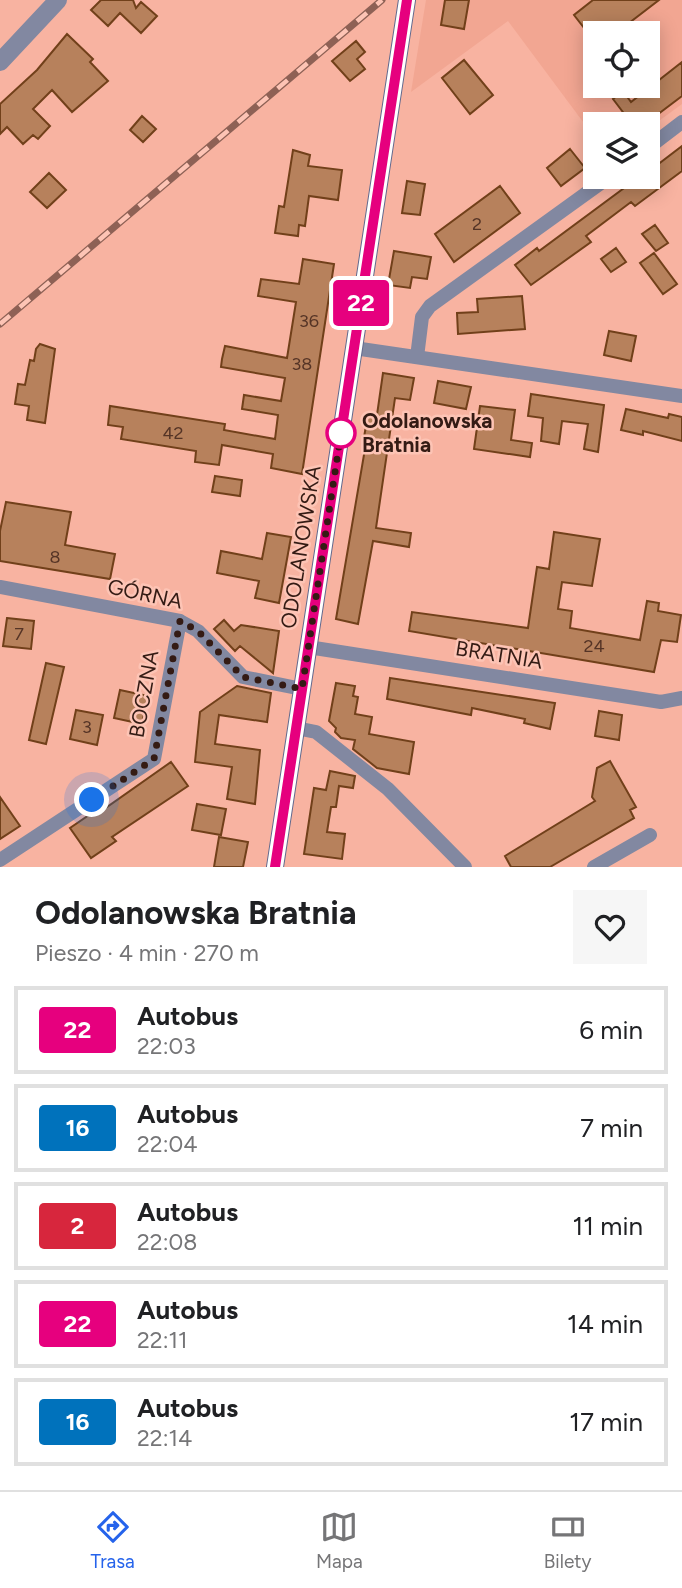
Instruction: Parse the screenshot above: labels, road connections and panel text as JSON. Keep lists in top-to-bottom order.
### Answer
{
  "streets": {
    "main road": ["ODOLANOWSKA"],
    "street": ["GÓRNA", "BRATNIA", "BOCZNA"]
  },
  "crossings": [
    ["ODOLANOWSKA", "GÓRNA"],
    ["ODOLANOWSKA", "BRATNIA"],
    ["GÓRNA", "BOCZNA"]
  ],
  "places": ["Odolanowska Bratnia"],
  "lines": ["bus line 22"],
  "house_numbers": [
    "2",
    "36",
    "38",
    "42",
    "8",
    "7",
    "24",
    "3"
  ],
  "page": {
    "on_map": "22",
    "heading": ["Odolanowska Bratnia", "Pieszo · 4 min · 270 m"],
    "list": [
      {
        "mark": "22",
        "name": "Autobus",
        "note": "22:03",
        "value": "6 min"
      },
      {
        "mark": "16",
        "name": "Autobus",
        "note": "22:04",
        "value": "7 min"
      },
      {
        "mark": "2",
        "name": "Autobus",
        "note": "22:08",
        "value": "11 min"
      },
      {
        "mark": "22",
        "name": "Autobus",
        "note": "22:11",
        "value": "14 min"
      },
      {
        "mark": "16",
        "name": "Autobus",
        "note": "22:14",
        "value": "17 min"
      }
    ],
    "tabs": ["Trasa", "Mapa", "Bilety"]
  }
}
